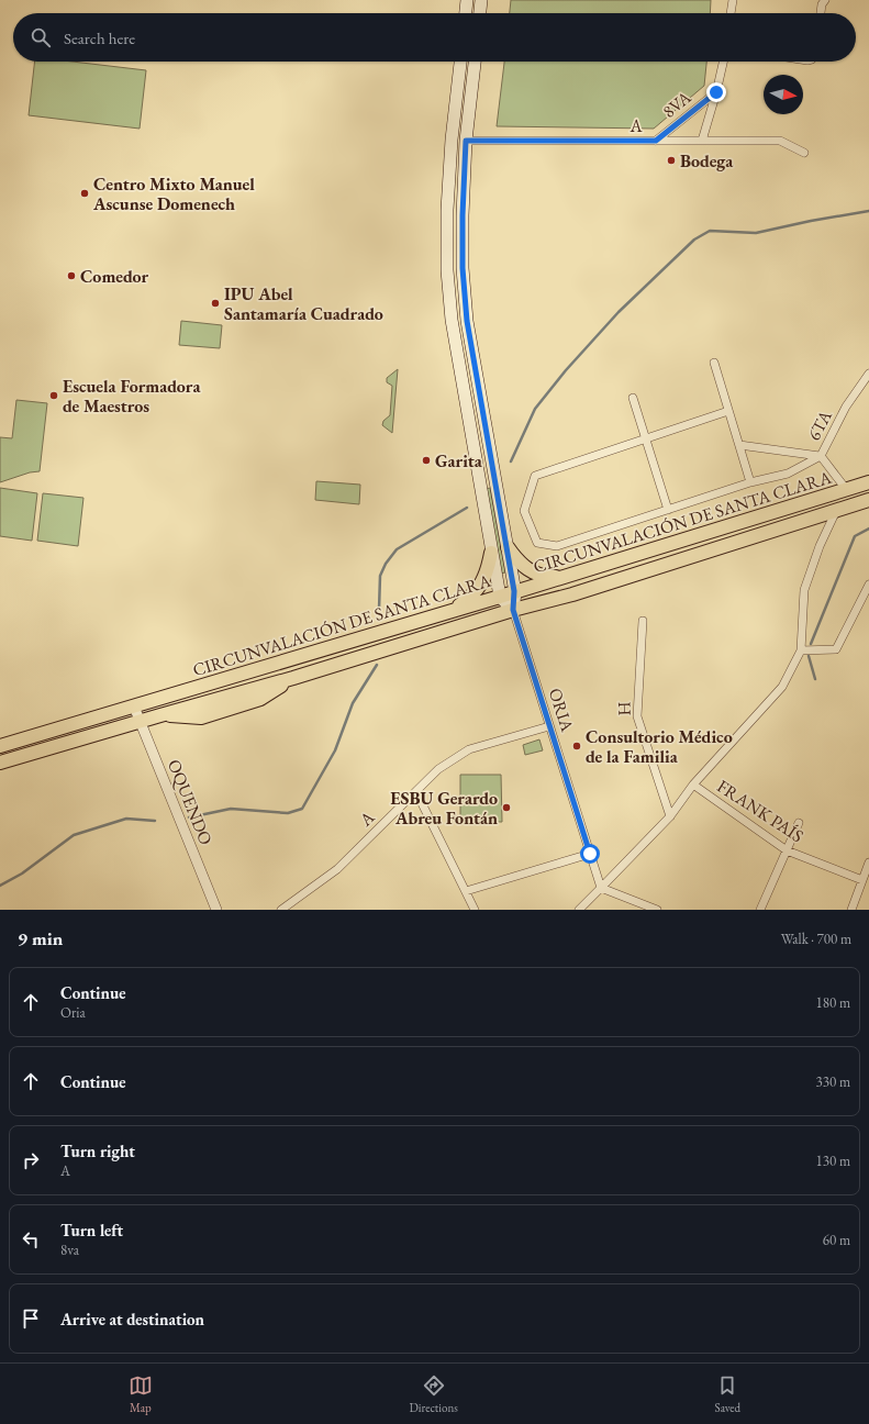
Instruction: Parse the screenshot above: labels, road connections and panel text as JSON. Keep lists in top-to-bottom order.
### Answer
{
  "streets": {
    "highway": ["CIRCUNVALACIÓN DE SANTA CLARA"],
    "street": [
      "8VA",
      "A",
      "6TA",
      "H",
      "ORIA",
      "OQUENDO",
      "FRANK PAÍS"
    ]
  },
  "crossings": [
    ["8VA", "A"],
    ["A", "ORIA"],
    ["6TA", "CIRCUNVALACIÓN DE SANTA CLARA"],
    ["CIRCUNVALACIÓN DE SANTA CLARA", "ORIA"],
    ["CIRCUNVALACIÓN DE SANTA CLARA", "OQUENDO"]
  ],
  "places": [
    "Bodega",
    "Centro Mixto Manuel Ascunse Domenech",
    "Comedor",
    "IPU Abel Santamaría Cuadrado",
    "Escuela Formadora de Maestros",
    "Garita",
    "Consultorio Médico de la Familia",
    "ESBU Gerardo Abreu Fontán"
  ],
  "north": "right",
  "page": {
    "search": "Search here",
    "heading": ["9 min", "Walk · 700 m"],
    "list": [
      ["Continue", "Oria", "180 m"],
      ["Continue", "330 m"],
      ["Turn right", "A", "130 m"],
      ["Turn left", "8va", "60 m"],
      "Arrive at destination"
    ],
    "nav": ["Map", "Directions", "Saved"]
  }
}
